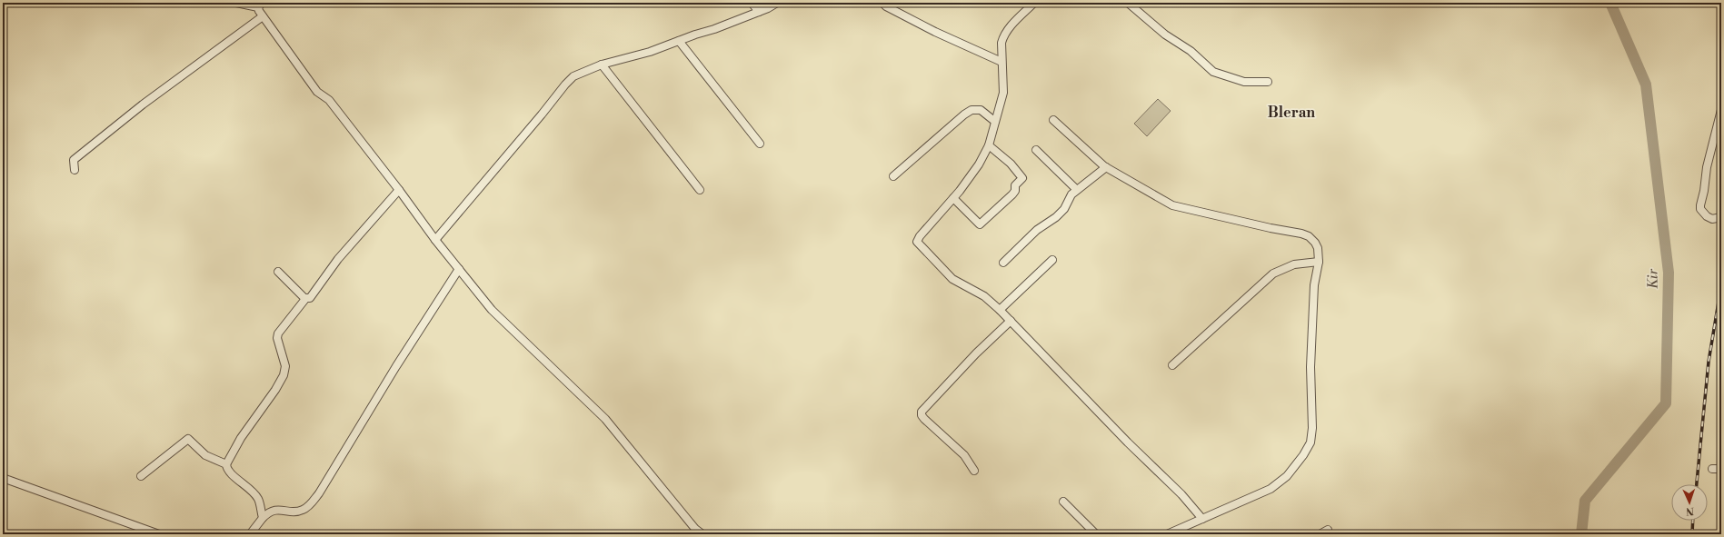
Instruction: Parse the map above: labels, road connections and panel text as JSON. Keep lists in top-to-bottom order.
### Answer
{
  "districts": ["Bleran"],
  "water": ["Kir"],
  "north": "bottom"
}
